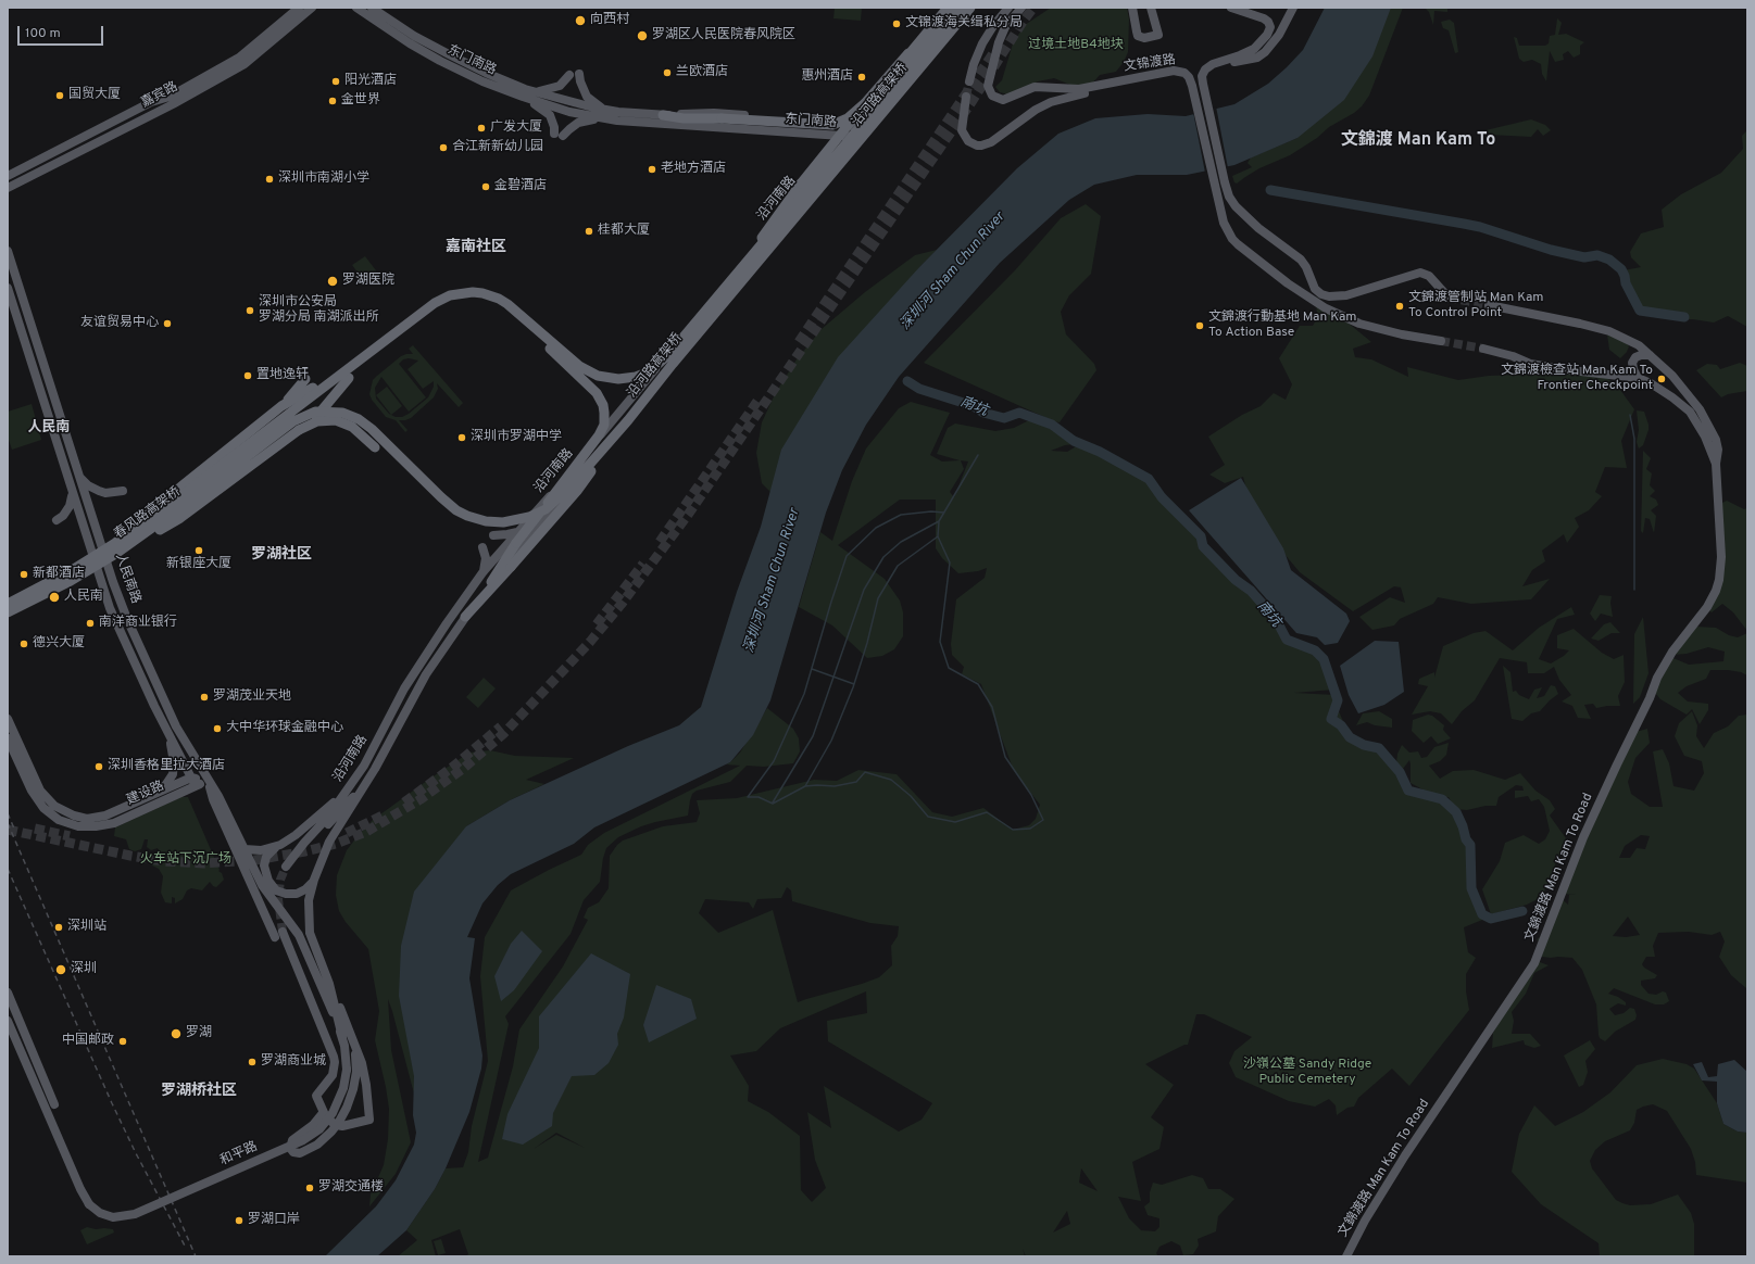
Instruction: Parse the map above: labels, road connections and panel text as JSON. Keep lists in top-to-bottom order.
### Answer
{
  "streets": {
    "highway": ["沿河路高架桥", "春风路高架桥"],
    "main road": [
      "东门南路",
      "文锦渡路",
      "嘉宾路",
      "沿河南路",
      "人民南路",
      "建设路",
      "文錦渡路 Man Kam To Road",
      "和平路"
    ]
  },
  "crossings": [
    ["东门南路", "沿河路高架桥"],
    ["东门南路", "沿河南路"],
    ["沿河路高架桥", "沿河南路"],
    ["沿河路高架桥", "春风路高架桥"],
    ["人民南路", "建设路"],
    ["人民南路", "和平路"]
  ],
  "districts": [
    "文錦渡 Man Kam To",
    "嘉南社区",
    "人民南",
    "罗湖社区",
    "罗湖桥社区"
  ],
  "water": ["深圳河 Sham Chun River", "南坑"],
  "parks": ["过境土地B4地块", "火车站下沉广场", "沙嶺公墓 Sandy Ridge Public Cemetery"],
  "places": [
    "向西村",
    "文锦渡海关缉私分局",
    "罗湖区人民医院春风院区",
    "兰欧酒店",
    "惠州酒店",
    "阳光酒店",
    "国贸大厦",
    "金世界",
    "广发大厦",
    "合江新新幼儿园",
    "老地方酒店",
    "深圳市南湖小学",
    "金碧酒店",
    "桂都大厦",
    "罗湖医院",
    "文錦渡管制站 Man Kam To Control Point",
    "深圳市公安局 罗湖分局 南湖派出所",
    "友谊贸易中心",
    "文錦渡行動基地 Man Kam To Action Base",
    "置地逸轩",
    "文錦渡檢查站 Man Kam To Frontier Checkpoint",
    "深圳市罗湖中学",
    "新银座大厦",
    "新都酒店",
    "人民南",
    "南洋商业银行",
    "德兴大厦",
    "罗湖茂业天地",
    "大中华环球金融中心",
    "深圳香格里拉大酒店",
    "深圳站",
    "深圳",
    "罗湖",
    "中国邮政",
    "罗湖商业城",
    "罗湖交通楼",
    "罗湖口岸"
  ],
  "scale_bar": "100 m"
}
